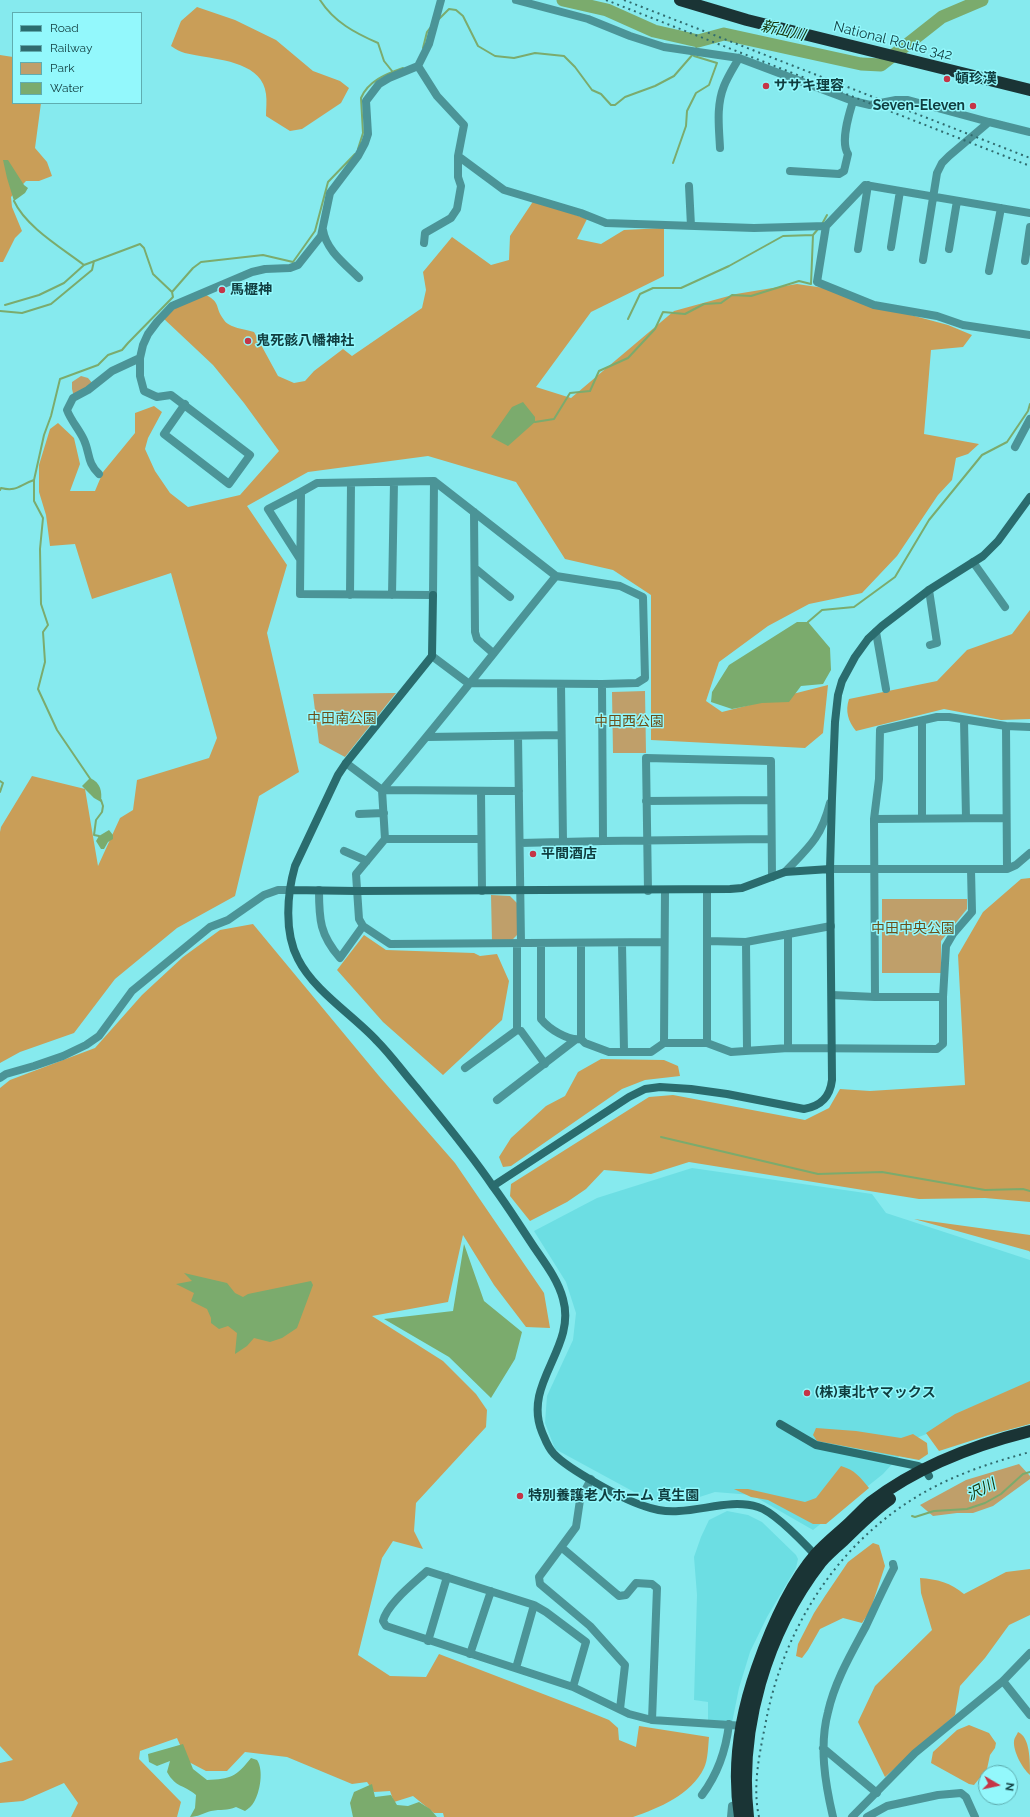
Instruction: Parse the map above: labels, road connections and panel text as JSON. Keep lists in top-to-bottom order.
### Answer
{
  "streets": {
    "highway": ["National Route 342"]
  },
  "water": ["新山川", "沢川"],
  "parks": ["中田南公園", "中田西公園", "中田中央公園"],
  "places": [
    "頓珍漢",
    "ササキ理容",
    "Seven-Eleven",
    "馬櫪神",
    "鬼死骸八幡神社",
    "平間酒店",
    "(株)東北ヤマックス",
    "特別養護老人ホーム 真生園"
  ],
  "legend": [
    "Road",
    "Railway",
    "Park",
    "Water"
  ],
  "north": "right"
}
